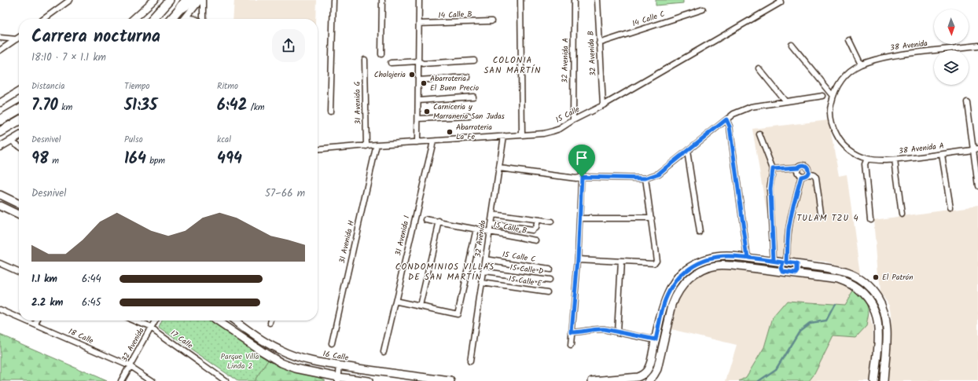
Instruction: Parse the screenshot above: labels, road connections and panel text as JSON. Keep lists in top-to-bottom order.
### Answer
{
  "streets": {
    "main road": ["16 Calle"],
    "street": [
      "14 Calle B",
      "14 Calle C",
      "38 Avenida",
      "32 Avenida B",
      "32 Avenida A",
      "31 Avenida G",
      "15 Calle",
      "38 Avenida A",
      "15 Calle B",
      "31 Avenida I",
      "32 Avenida",
      "31 Avenida H",
      "15 Calle C",
      "15 Calle D",
      "15 Calle E",
      "18 Calle",
      "17 Calle"
    ]
  },
  "crossings": [
    ["14 Calle C", "32 Avenida B"],
    ["32 Avenida B", "15 Calle"],
    ["32 Avenida A", "15 Calle"],
    ["31 Avenida G", "15 Calle"],
    ["15 Calle", "31 Avenida I"],
    ["15 Calle", "32 Avenida"],
    ["15 Calle", "31 Avenida H"],
    ["15 Calle B", "32 Avenida"],
    ["32 Avenida", "15 Calle C"],
    ["32 Avenida", "15 Calle D"],
    ["32 Avenida", "15 Calle E"],
    ["32 Avenida", "18 Calle"],
    ["32 Avenida", "17 Calle"]
  ],
  "districts": ["COLONIA SAN MARTÍN", "TULAM TZU 4", "CONDOMINIOS VILLAS DE SAN MARTÍN"],
  "parks": ["Parque Villa Linda 2"],
  "places": [
    "Cholojeria",
    "Abarroteria El Buen Precio",
    "Carniceria y Marraneria San Judas",
    "Abarroteria La Fe",
    "El Patrón"
  ],
  "north": "bottom",
  "page": {
    "heading": ["Carrera nocturna", "18:10 · 7 × 1.1 km"],
    "stats": [
      ["Distancia", "7.70 km"],
      ["Tiempo", "51:35"],
      ["Ritmo", "6:42 /km"],
      ["Desnivel", "98 m"],
      ["Pulso", "164 bpm"],
      ["kcal", "494"]
    ],
    "chart": ["Desnivel", "57–66 m"],
    "list": [
      {
        "name": "1.1 km",
        "note": "6:44"
      },
      {
        "name": "2.2 km",
        "note": "6:45"
      }
    ]
  }
}
